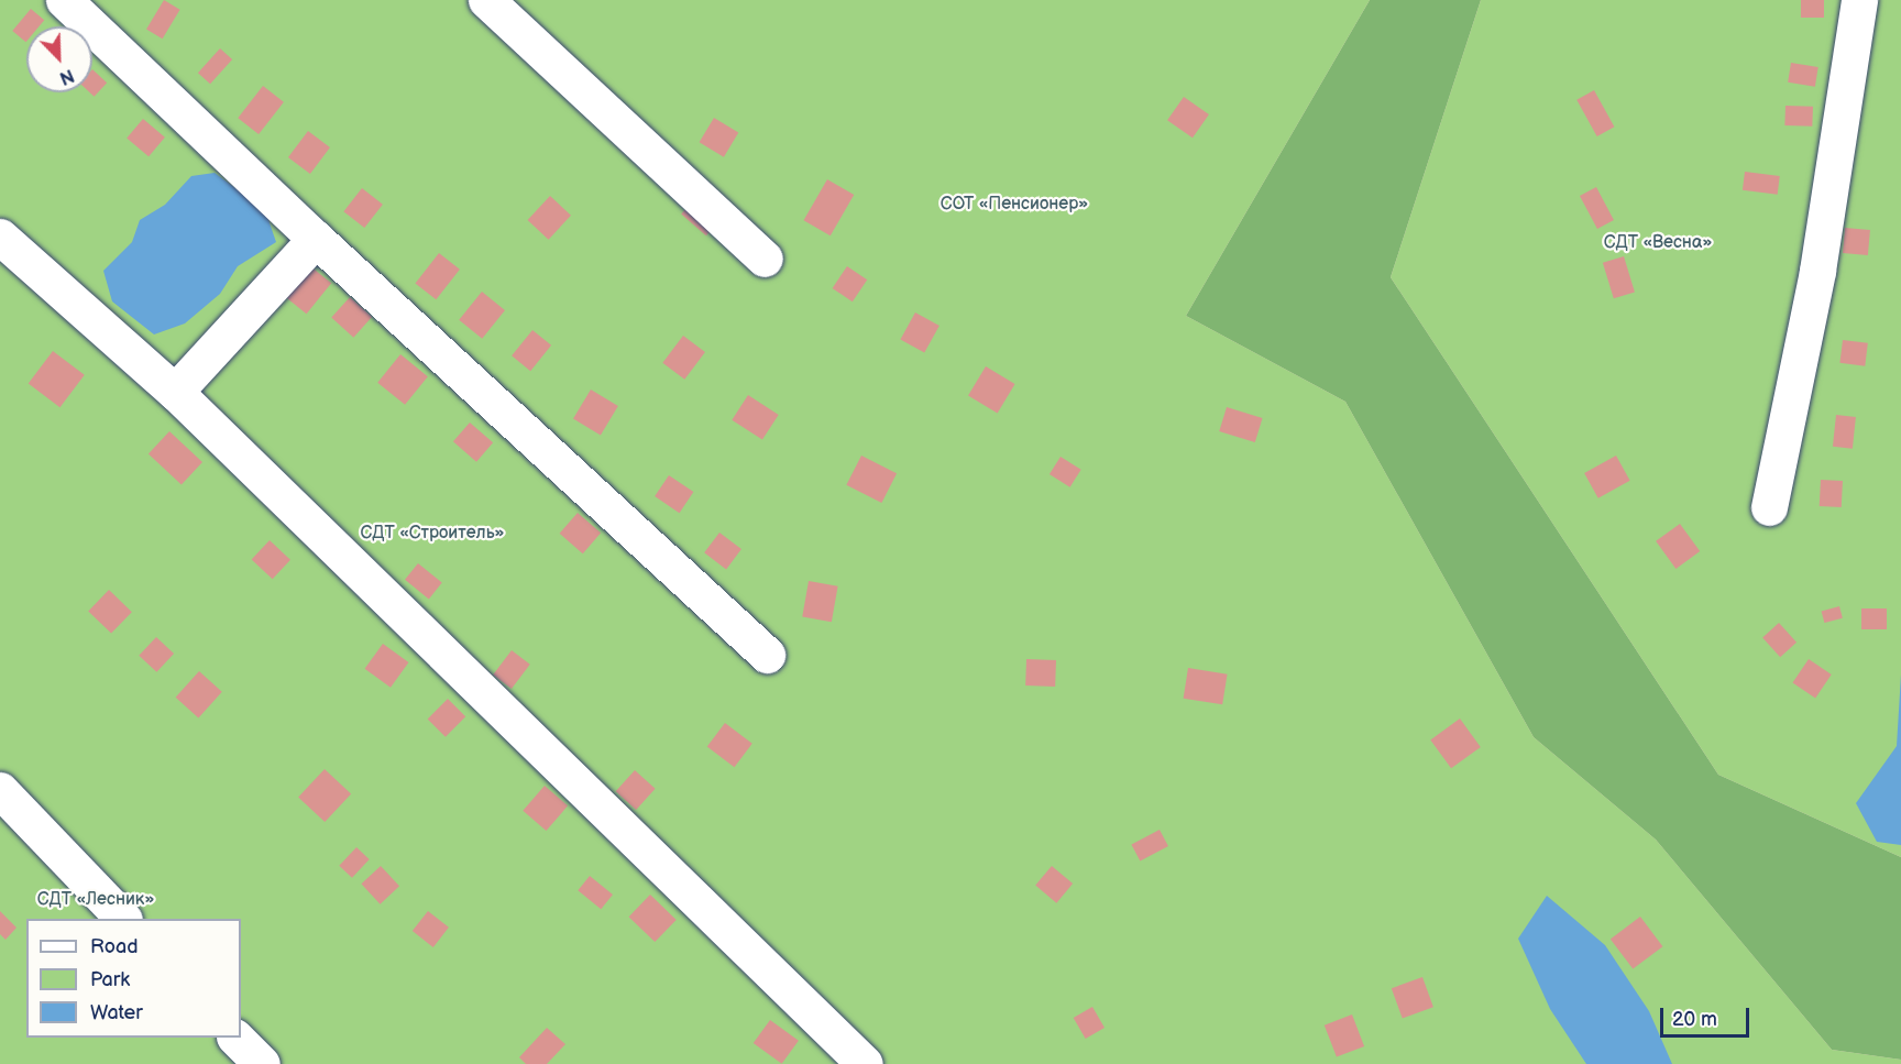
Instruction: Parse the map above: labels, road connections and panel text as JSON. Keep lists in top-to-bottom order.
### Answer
{
  "parks": [
    "СОТ «Пенсионер»",
    "СДТ «Весна»",
    "СДТ «Строитель»",
    "СДТ «Лесник»"
  ],
  "legend": ["Road", "Park", "Water"],
  "scale_bar": "20 m",
  "north": "bottom right"
}
